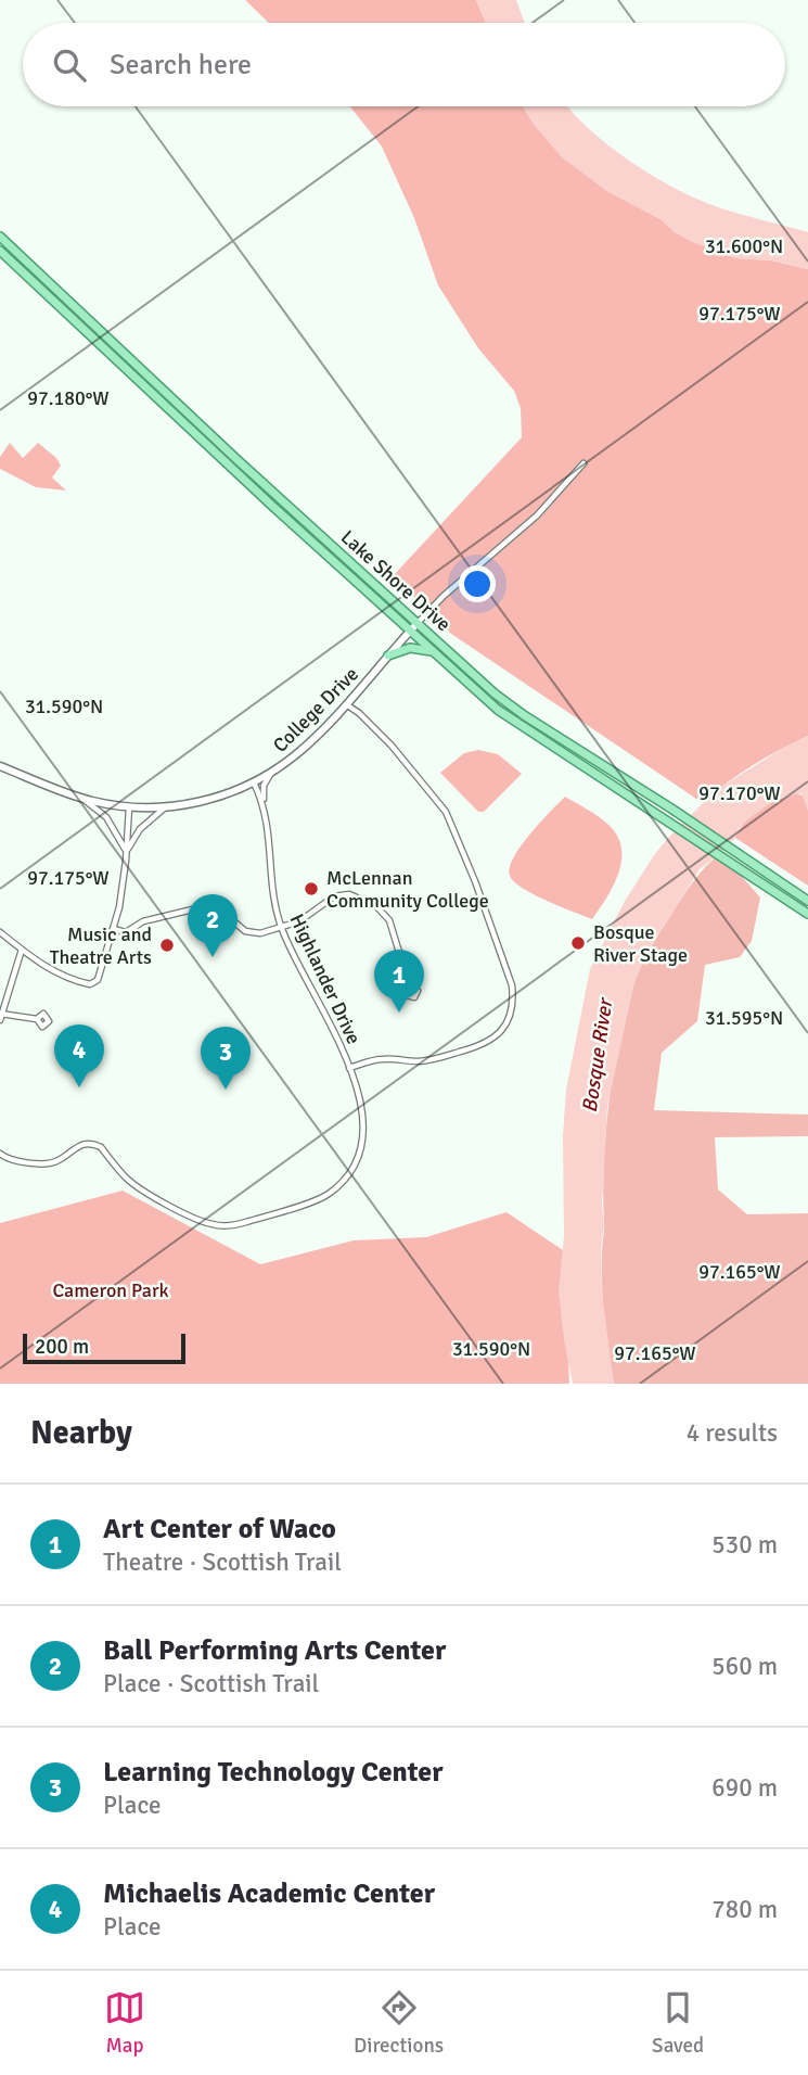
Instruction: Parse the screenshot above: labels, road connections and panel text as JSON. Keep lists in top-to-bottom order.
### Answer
{
  "streets": {
    "main road": ["Lake Shore Drive"],
    "street": ["College Drive", "Highlander Drive"]
  },
  "crossings": [
    ["Lake Shore Drive", "College Drive"],
    ["College Drive", "Highlander Drive"]
  ],
  "water": ["Bosque River"],
  "parks": ["Cameron Park"],
  "places": ["McLennan Community College", "Bosque River Stage", "Music and Theatre Arts"],
  "scale_bar": "200 m",
  "page": {
    "search": "Search here",
    "pins": [
      "2",
      "1",
      "4",
      "3"
    ],
    "scale": "200 m",
    "heading": ["Nearby", "4 results"],
    "list": [
      {
        "mark": "1",
        "name": "Art Center of Waco",
        "note": "Theatre · Scottish Trail",
        "value": "530 m"
      },
      {
        "mark": "2",
        "name": "Ball Performing Arts Center",
        "note": "Place · Scottish Trail",
        "value": "560 m"
      },
      {
        "mark": "3",
        "name": "Learning Technology Center",
        "note": "Place",
        "value": "690 m"
      },
      {
        "mark": "4",
        "name": "Michaelis Academic Center",
        "note": "Place",
        "value": "780 m"
      }
    ],
    "nav": ["Map", "Directions", "Saved"]
  },
  "coordinates": [
    "31.600°N",
    "97.175°W",
    "97.180°W",
    "31.590°N",
    "97.170°W",
    "31.595°N",
    "97.165°W"
  ]
}
